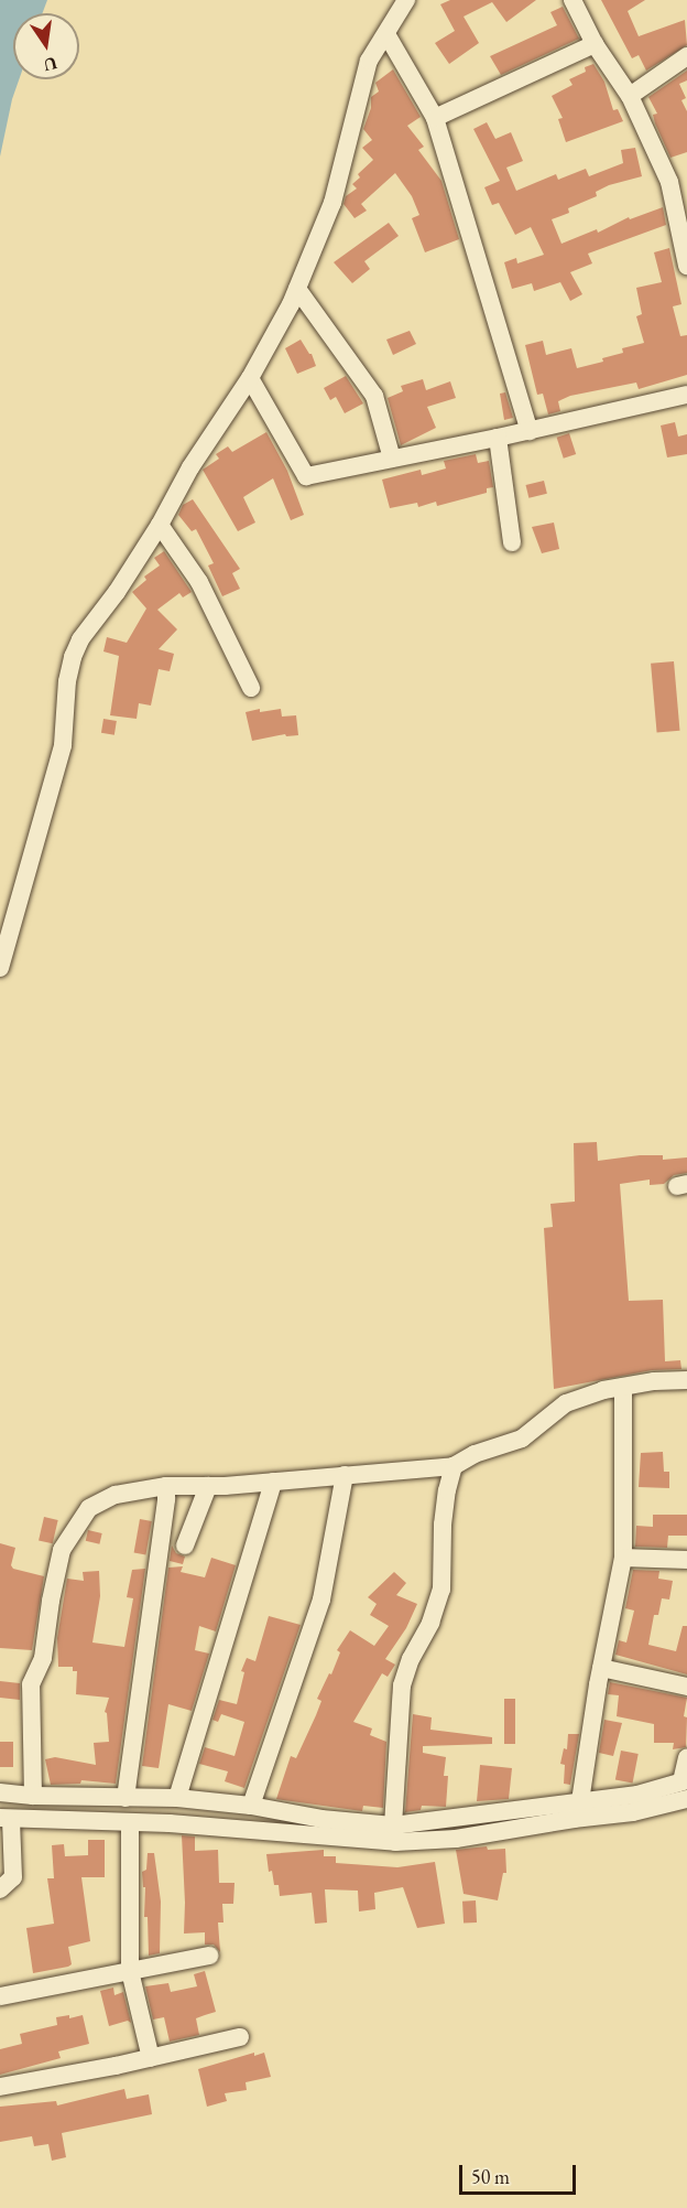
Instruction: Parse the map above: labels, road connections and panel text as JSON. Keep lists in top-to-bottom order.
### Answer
{
  "scale_bar": "50 m",
  "north": "bottom"
}
